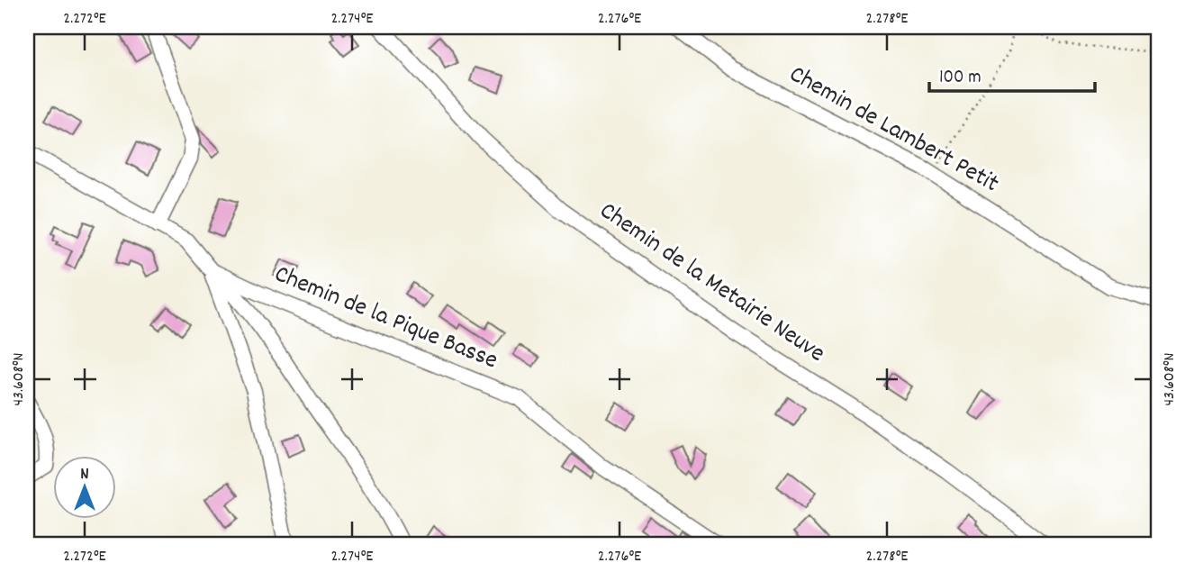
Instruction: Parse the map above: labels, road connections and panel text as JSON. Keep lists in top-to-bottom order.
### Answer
{
  "streets": {
    "street": ["Chemin de Lambert Petit", "Chemin de la Metairie Neuve", "Chemin de la Pique Basse"]
  },
  "scale_bar": "100 m",
  "north": "top",
  "coordinates": [
    "2.272°E",
    "2.274°E",
    "2.276°E",
    "2.278°E",
    "43.608°N"
  ]
}
